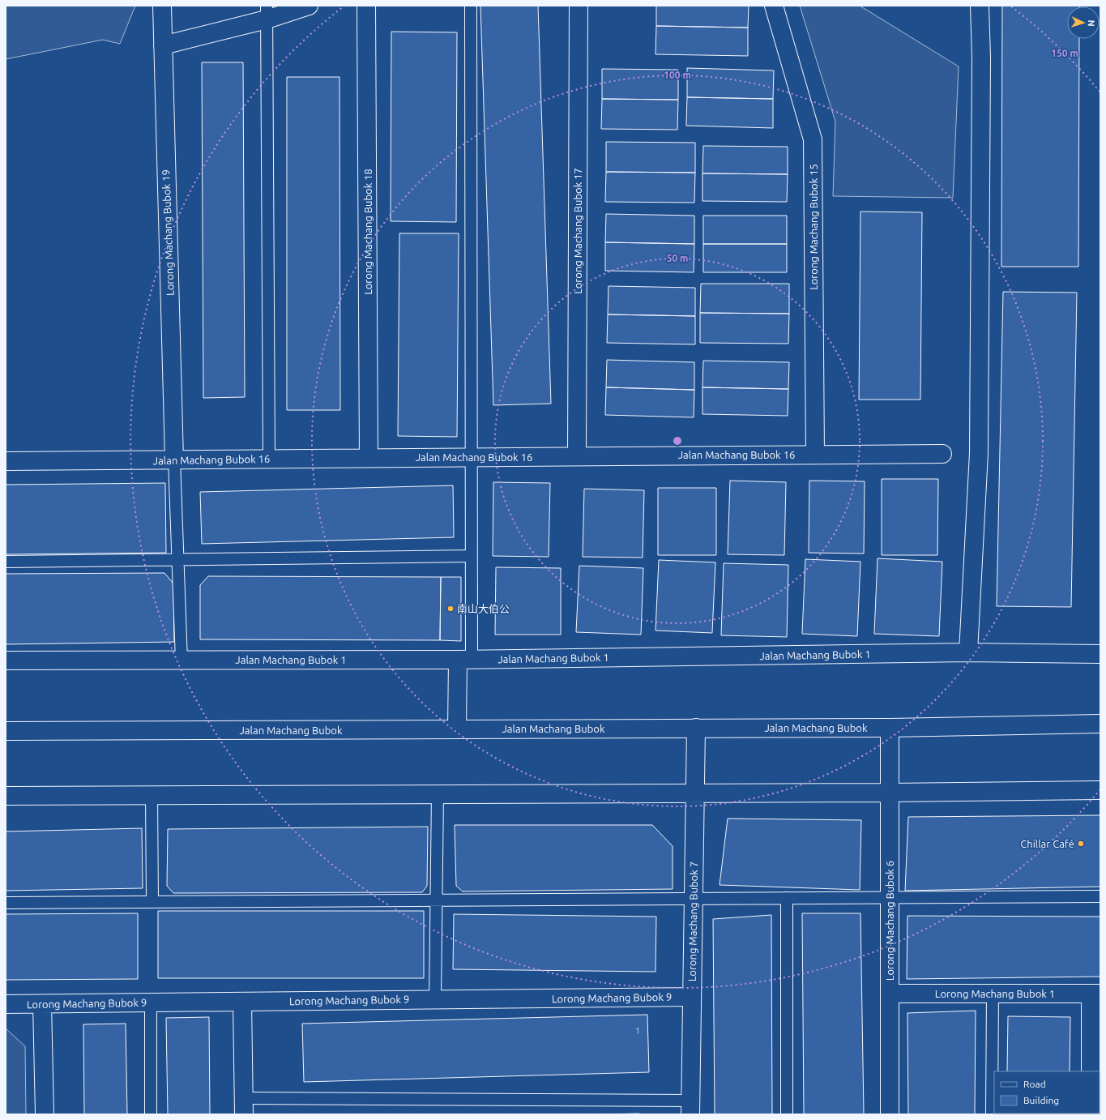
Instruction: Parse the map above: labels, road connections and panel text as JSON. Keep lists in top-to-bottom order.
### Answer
{
  "streets": {
    "street": [
      "Lorong Machang Bubok 15",
      "Lorong Machang Bubok 17",
      "Lorong Machang Bubok 18",
      "Lorong Machang Bubok 19",
      "Jalan Machang Bubok 16",
      "Jalan Machang Bubok 1",
      "Jalan Machang Bubok",
      "Lorong Machang Bubok 6",
      "Lorong Machang Bubok 7",
      "Lorong Machang Bubok 1",
      "Lorong Machang Bubok 9"
    ]
  },
  "crossings": [
    ["Lorong Machang Bubok 15", "Jalan Machang Bubok 16"],
    ["Lorong Machang Bubok 17", "Jalan Machang Bubok 16"],
    ["Lorong Machang Bubok 18", "Jalan Machang Bubok 16"],
    ["Lorong Machang Bubok 19", "Jalan Machang Bubok 16"],
    ["Jalan Machang Bubok", "Lorong Machang Bubok 6"],
    ["Jalan Machang Bubok", "Lorong Machang Bubok 7"],
    ["Lorong Machang Bubok 6", "Lorong Machang Bubok 1"],
    ["Lorong Machang Bubok 7", "Lorong Machang Bubok 9"]
  ],
  "places": ["南山大伯公", "Chillar Café"],
  "house_numbers": ["1"],
  "legend": ["Road", "Building"],
  "north": "right",
  "rings": ["150 m", "100 m", "50 m"]
}
